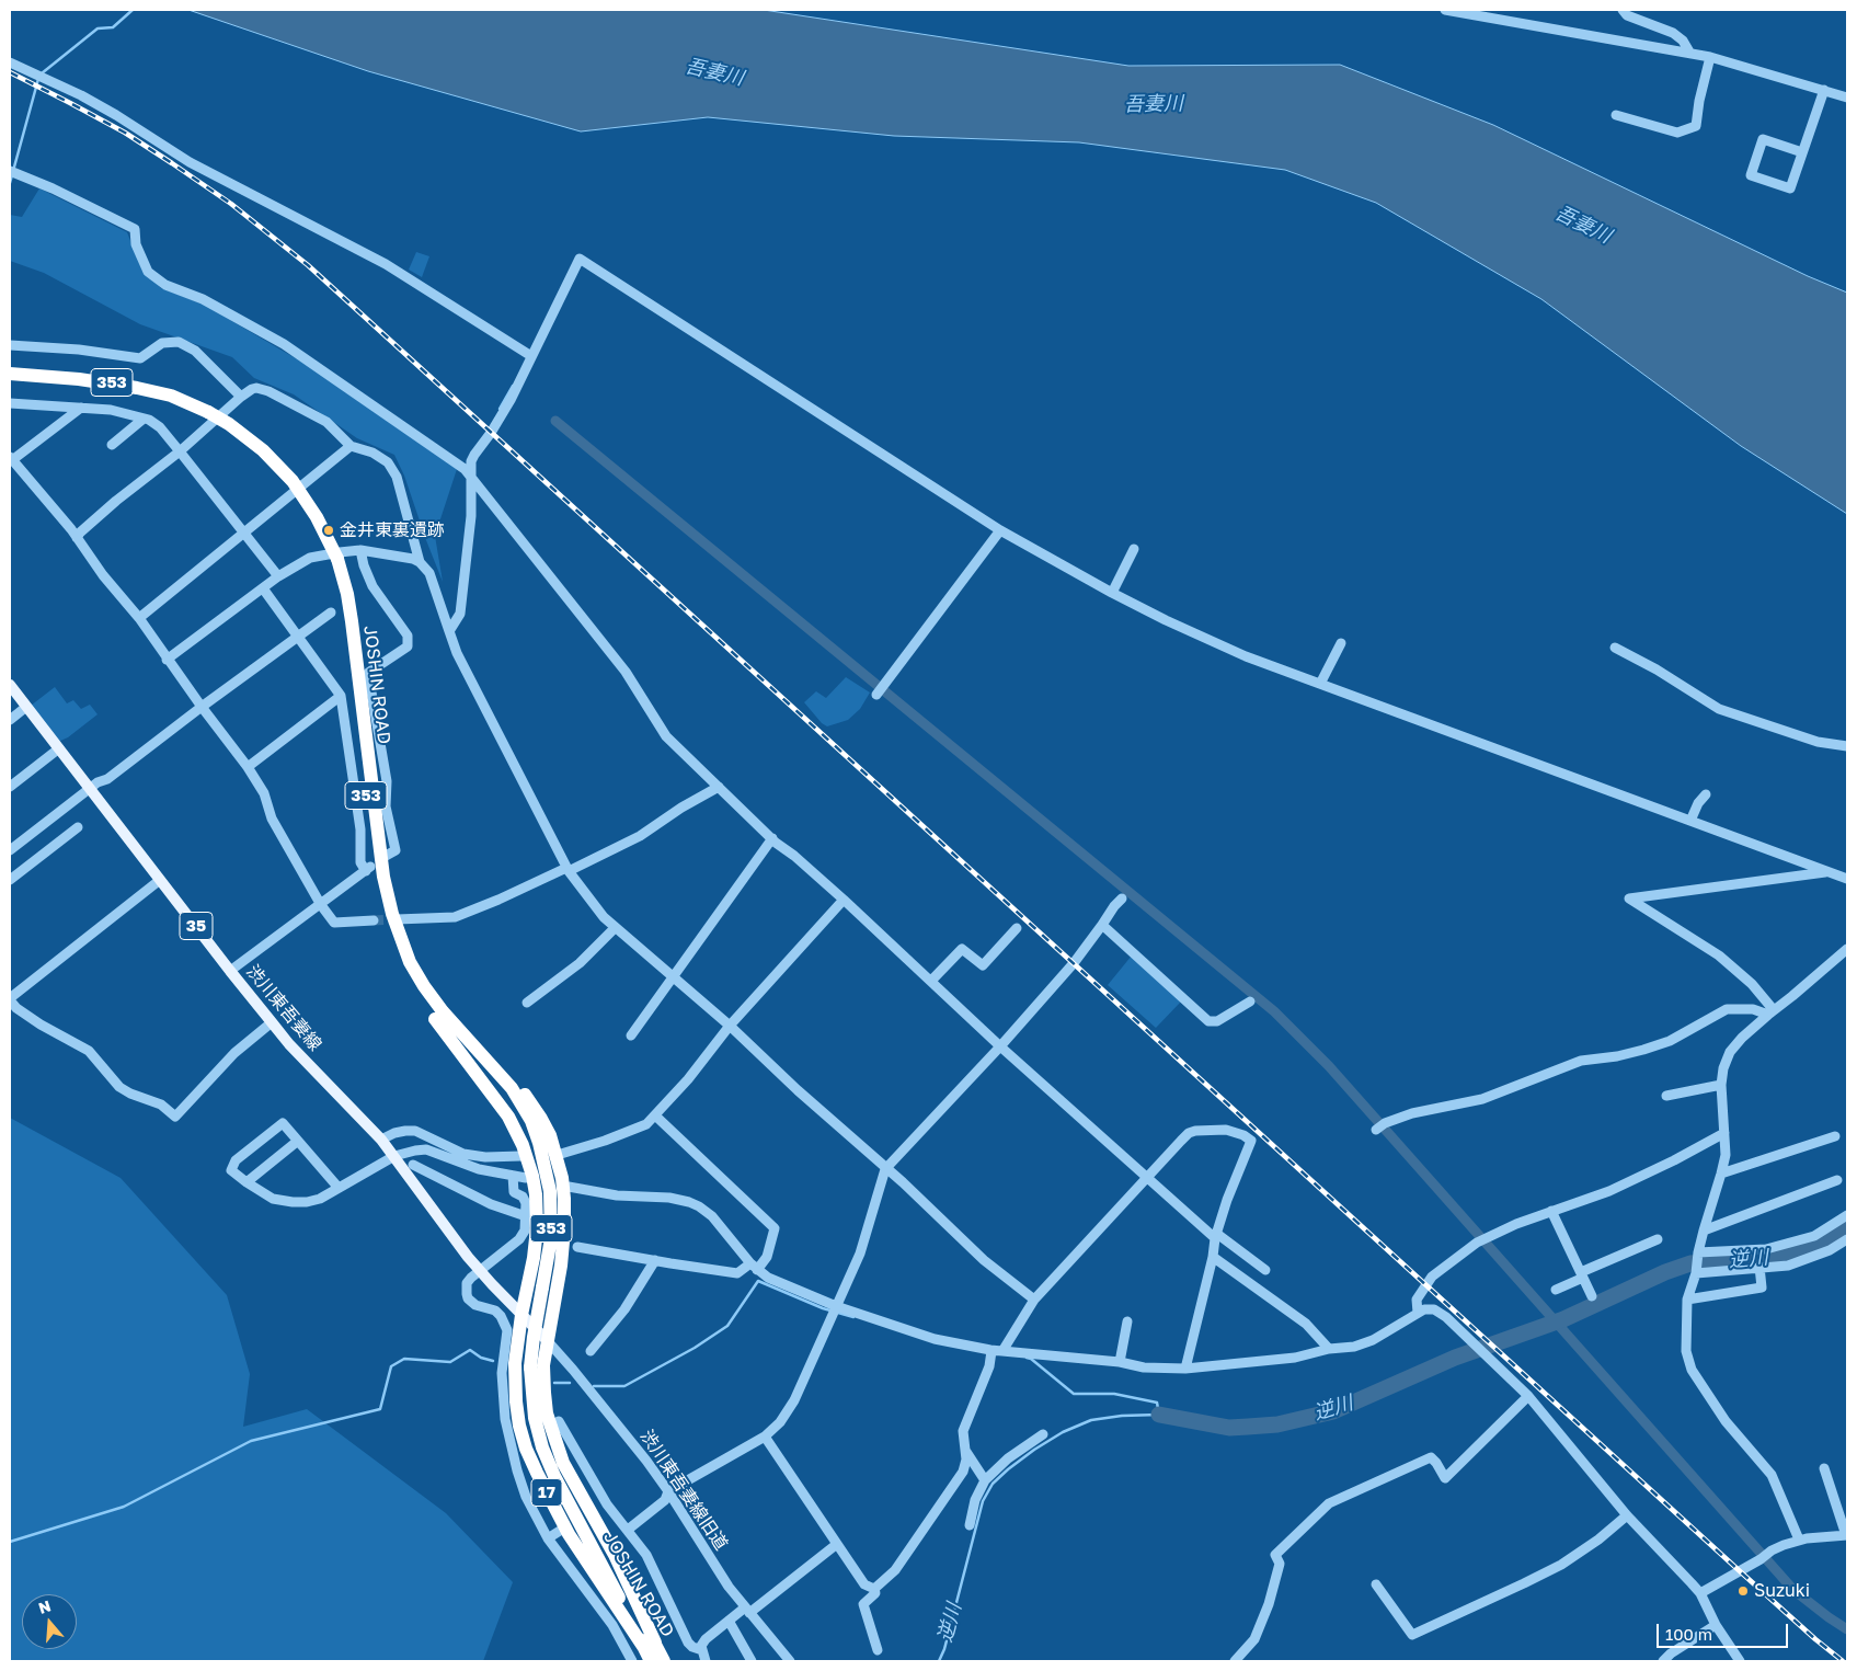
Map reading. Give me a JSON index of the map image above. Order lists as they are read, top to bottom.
{
  "streets": {
    "highway": ["353", "JOSHIN ROAD", "17"],
    "main road": ["35", "渋川東吾妻線"],
    "street": ["渋川東吾妻線旧道"]
  },
  "crossings": [
    ["353", "JOSHIN ROAD"],
    ["353", "渋川東吾妻線"],
    ["353", "渋川東吾妻線旧道"],
    ["353", "17"],
    ["JOSHIN ROAD", "17"],
    ["渋川東吾妻線", "渋川東吾妻線旧道"],
    ["渋川東吾妻線", "17"],
    ["渋川東吾妻線旧道", "17"]
  ],
  "water": ["吾妻川", "逆川"],
  "places": ["金井東裏遺跡", "Suzuki"],
  "scale_bar": "100 m",
  "north": "top"
}
